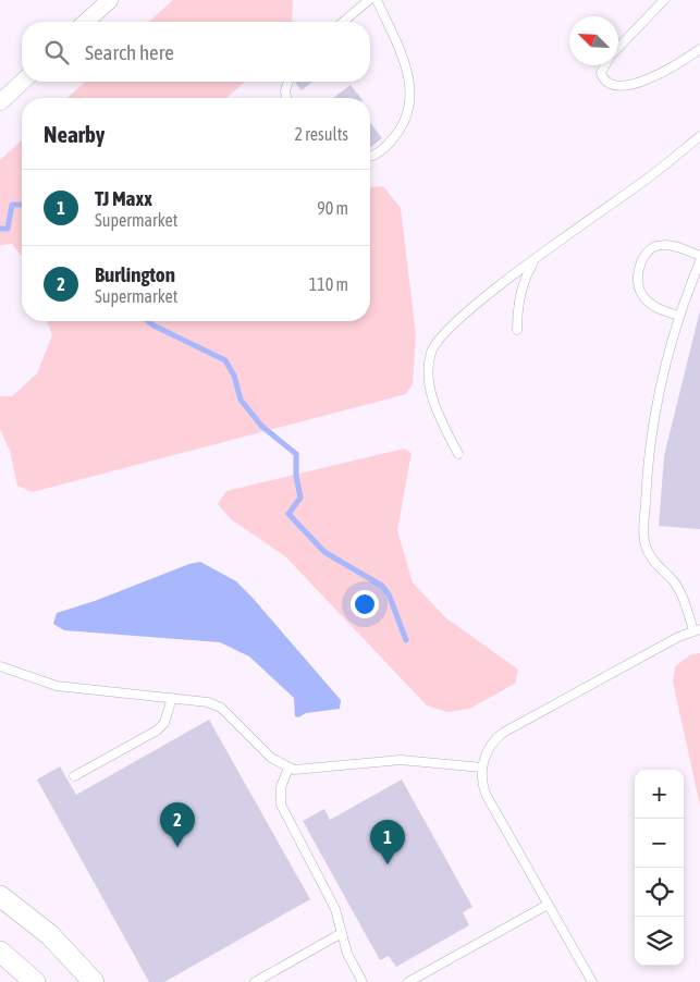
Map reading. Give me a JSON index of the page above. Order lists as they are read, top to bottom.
{
  "north": "top left",
  "page": {
    "search": "Search here",
    "heading": ["Nearby", "2 results"],
    "list": [
      {
        "mark": "1",
        "name": "TJ Maxx",
        "note": "Supermarket",
        "value": "90 m"
      },
      {
        "mark": "2",
        "name": "Burlington",
        "note": "Supermarket",
        "value": "110 m"
      }
    ],
    "map_buttons": ["+", "−"],
    "pins": ["2", "1"]
  }
}
